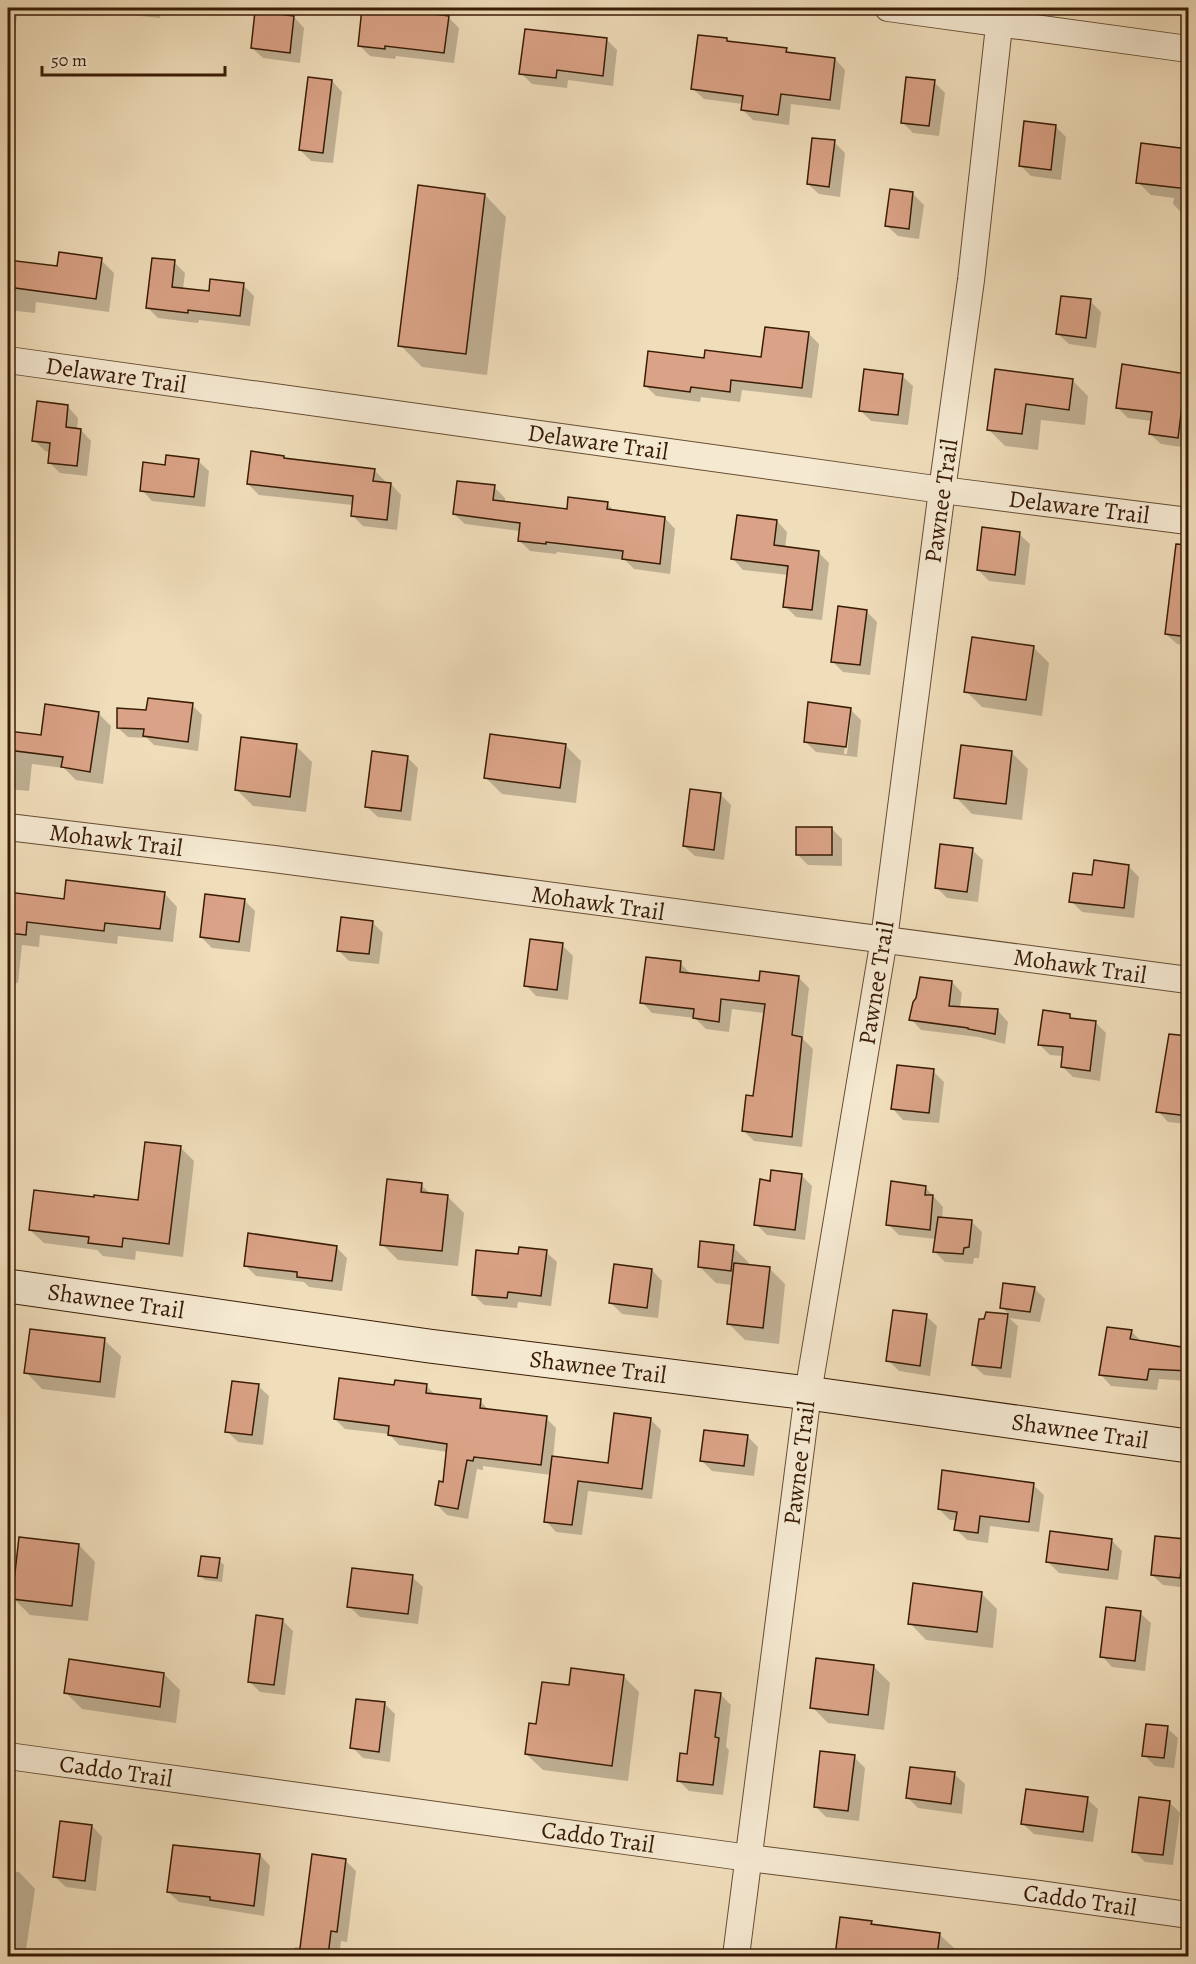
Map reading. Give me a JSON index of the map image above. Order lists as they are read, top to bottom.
{
  "streets": {
    "street": [
      "Delaware Trail",
      "Pawnee Trail",
      "Mohawk Trail",
      "Shawnee Trail",
      "Caddo Trail"
    ]
  },
  "crossings": [
    ["Delaware Trail", "Pawnee Trail"],
    ["Pawnee Trail", "Mohawk Trail"],
    ["Pawnee Trail", "Shawnee Trail"],
    ["Pawnee Trail", "Caddo Trail"]
  ],
  "scale_bar": "50 m"
}
